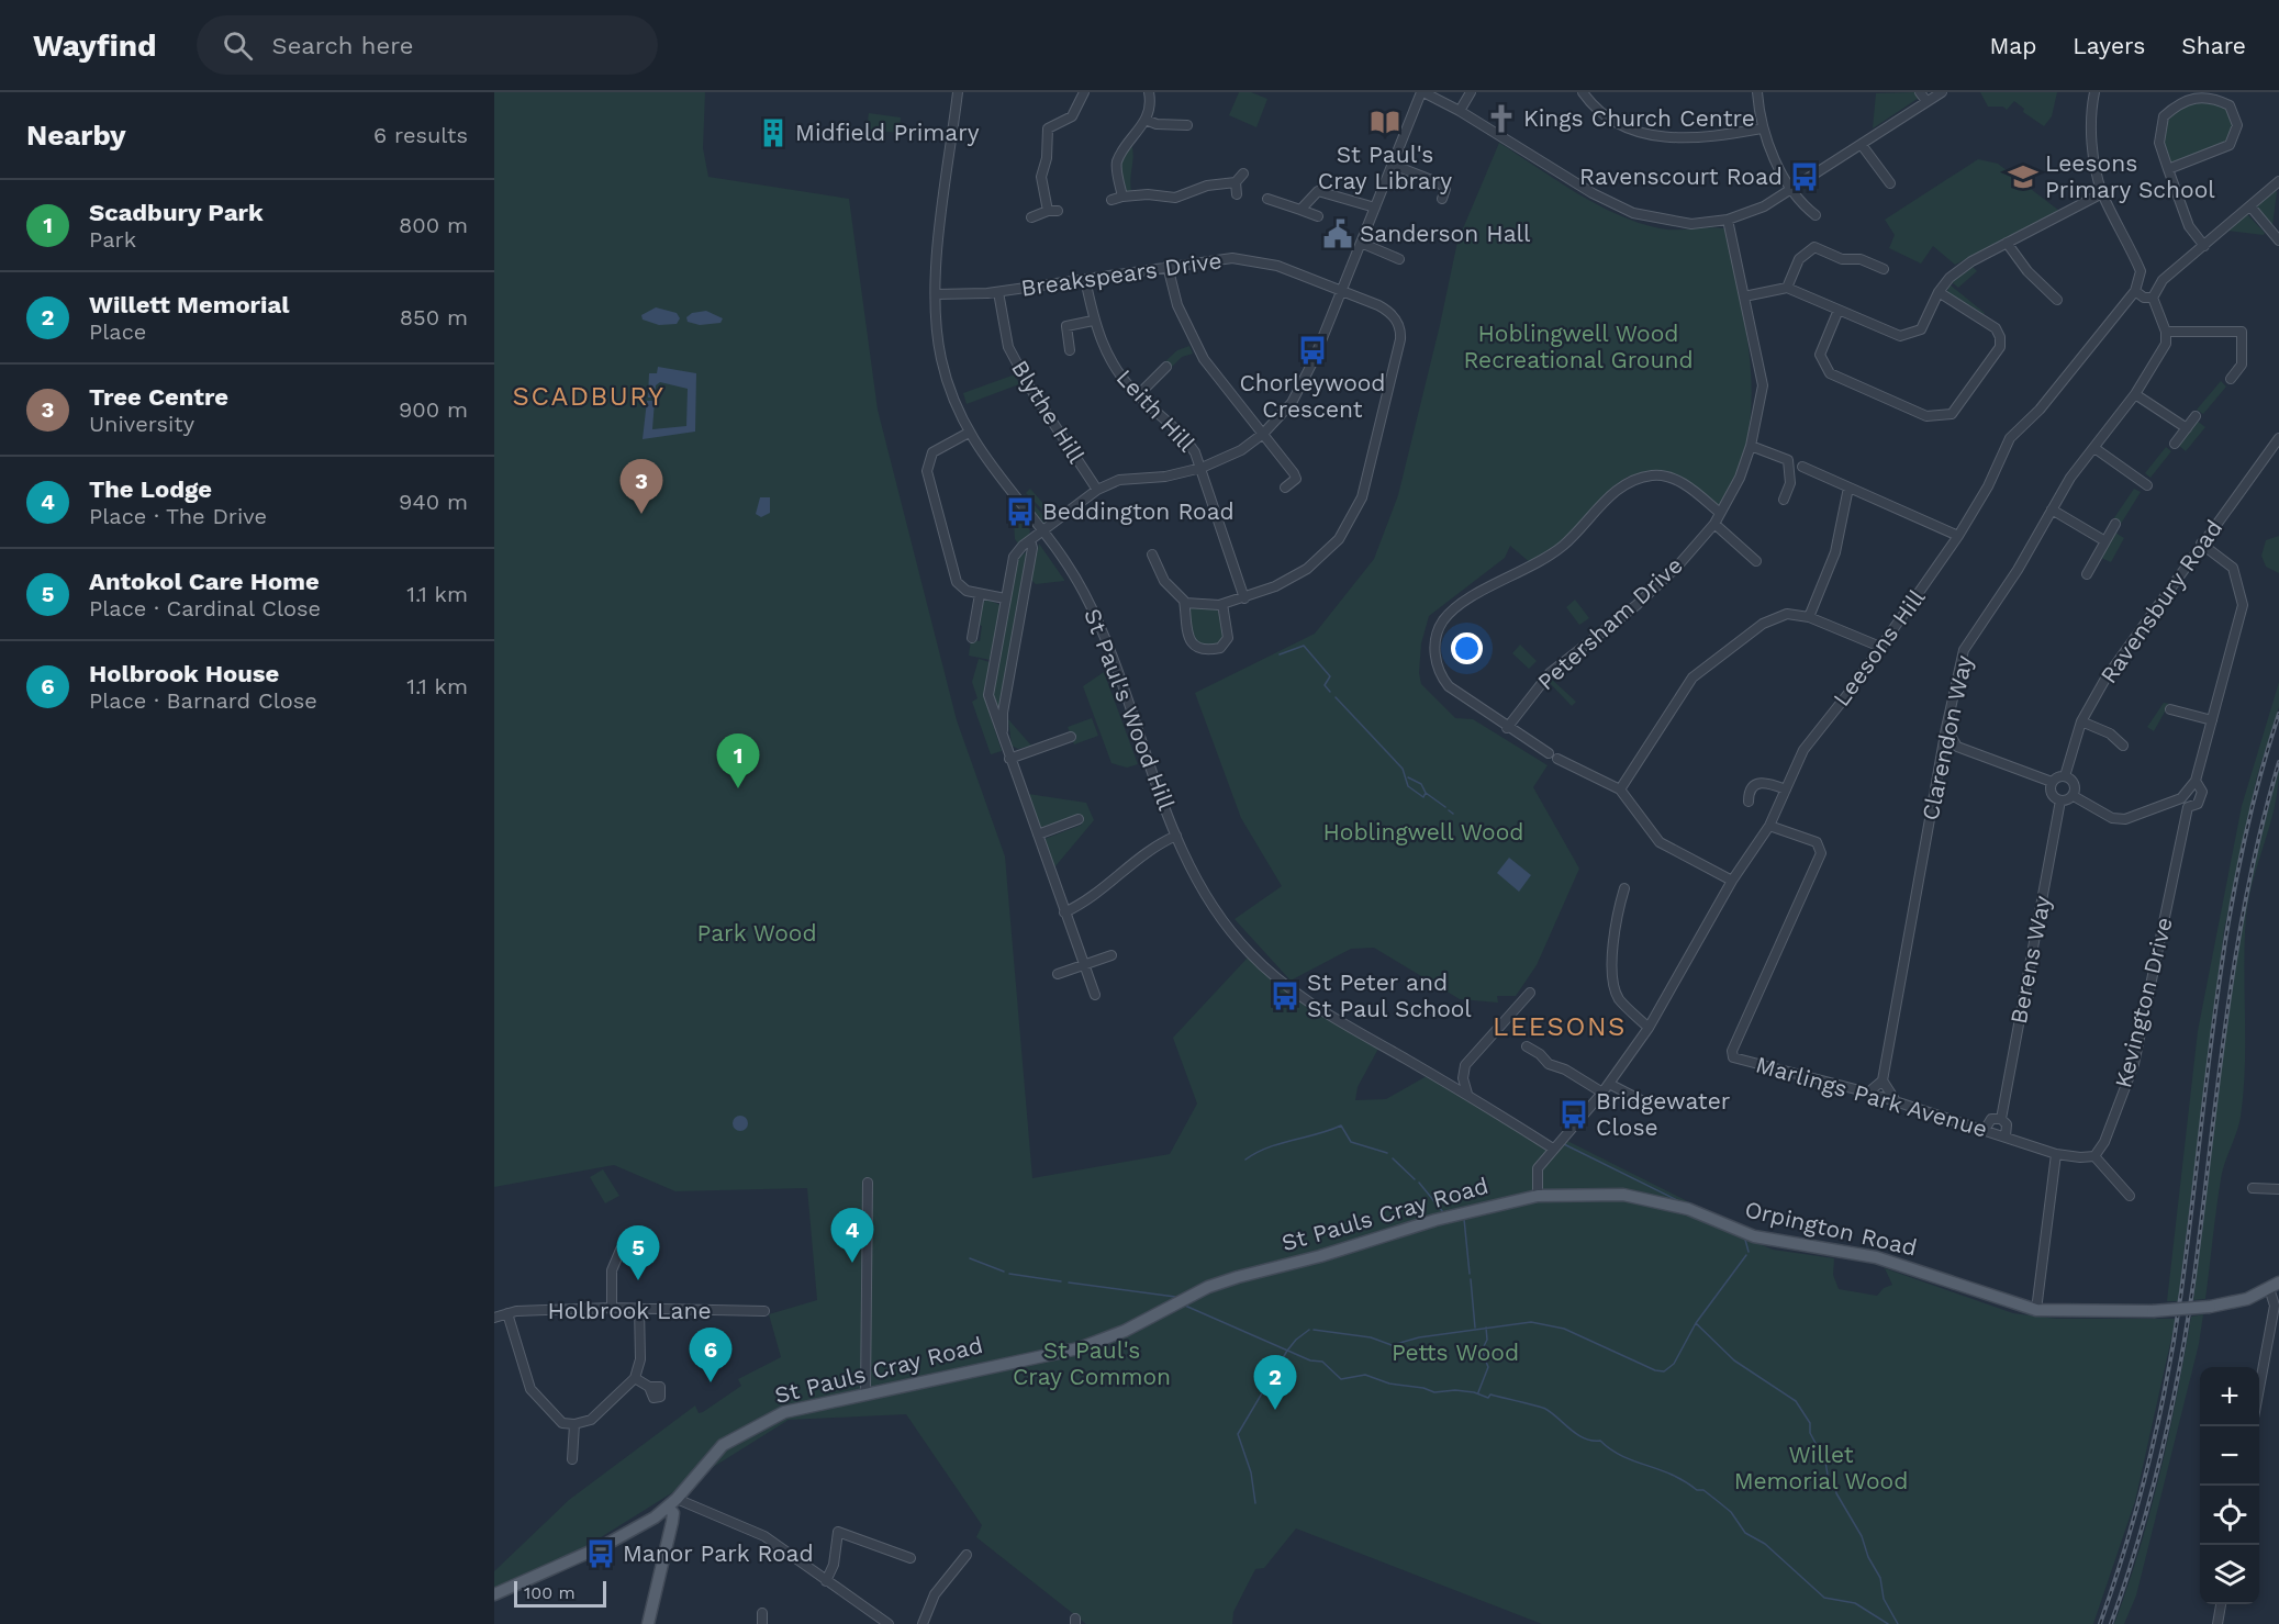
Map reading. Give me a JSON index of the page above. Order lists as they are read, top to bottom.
{
  "streets": {
    "main road": ["St Pauls Cray Road", "Orpington Road"],
    "street": [
      "Breakspears Drive",
      "Leith Hill",
      "Blythe Hill",
      "Ravensbury Road",
      "Petersham Drive",
      "Leesons Hill",
      "St Paul's Wood Hill",
      "Clarendon Way",
      "Berens Way",
      "Kevington Drive",
      "Marlings Park Avenue",
      "Holbrook Lane"
    ]
  },
  "crossings": [
    ["Breakspears Drive", "Leith Hill"],
    ["Breakspears Drive", "Blythe Hill"],
    ["Breakspears Drive", "St Paul's Wood Hill"],
    ["Ravensbury Road", "Berens Way"],
    ["Ravensbury Road", "Kevington Drive"],
    ["Leesons Hill", "St Paul's Wood Hill"],
    ["Leesons Hill", "Marlings Park Avenue"],
    ["Leesons Hill", "St Pauls Cray Road"],
    ["Leesons Hill", "Orpington Road"],
    ["Berens Way", "Marlings Park Avenue"],
    ["St Pauls Cray Road", "Orpington Road"]
  ],
  "districts": ["SCADBURY", "LEESONS"],
  "parks": [
    "Hoblingwell Wood Recreational Ground",
    "Hoblingwell Wood",
    "Park Wood",
    "St Paul's Cray Common",
    "Petts Wood",
    "Willet Memorial Wood"
  ],
  "places": {
    "church": ["Kings Church Centre"],
    "library": ["St Paul's Cray Library"],
    "building": ["Midfield Primary"],
    "bus stop": [
      "Ravenscourt Road",
      "Chorleywood Crescent",
      "Beddington Road",
      "St Peter and St Paul School",
      "Bridgewater Close",
      "Manor Park Road"
    ],
    "school or university": ["Leesons Primary School"],
    "public building": ["Sanderson Hall"]
  },
  "scale_bar": "100 m",
  "page": {
    "header": "Wayfind",
    "search": "Search here",
    "nav": ["Map", "Layers", "Share"],
    "heading": ["Nearby", "6 results"],
    "list": [
      {
        "mark": "1",
        "name": "Scadbury Park",
        "note": "Park",
        "value": "800 m"
      },
      {
        "mark": "2",
        "name": "Willett Memorial",
        "note": "Place",
        "value": "850 m"
      },
      {
        "mark": "3",
        "name": "Tree Centre",
        "note": "University",
        "value": "900 m"
      },
      {
        "mark": "4",
        "name": "The Lodge",
        "note": "Place · The Drive",
        "value": "940 m"
      },
      {
        "mark": "5",
        "name": "Antokol Care Home",
        "note": "Place · Cardinal Close",
        "value": "1.1 km"
      },
      {
        "mark": "6",
        "name": "Holbrook House",
        "note": "Place · Barnard Close",
        "value": "1.1 km"
      }
    ],
    "pins": [
      "3",
      "1",
      "4",
      "5",
      "6",
      "2"
    ],
    "map_buttons": ["+", "−"],
    "scale": "100 m"
  }
}
